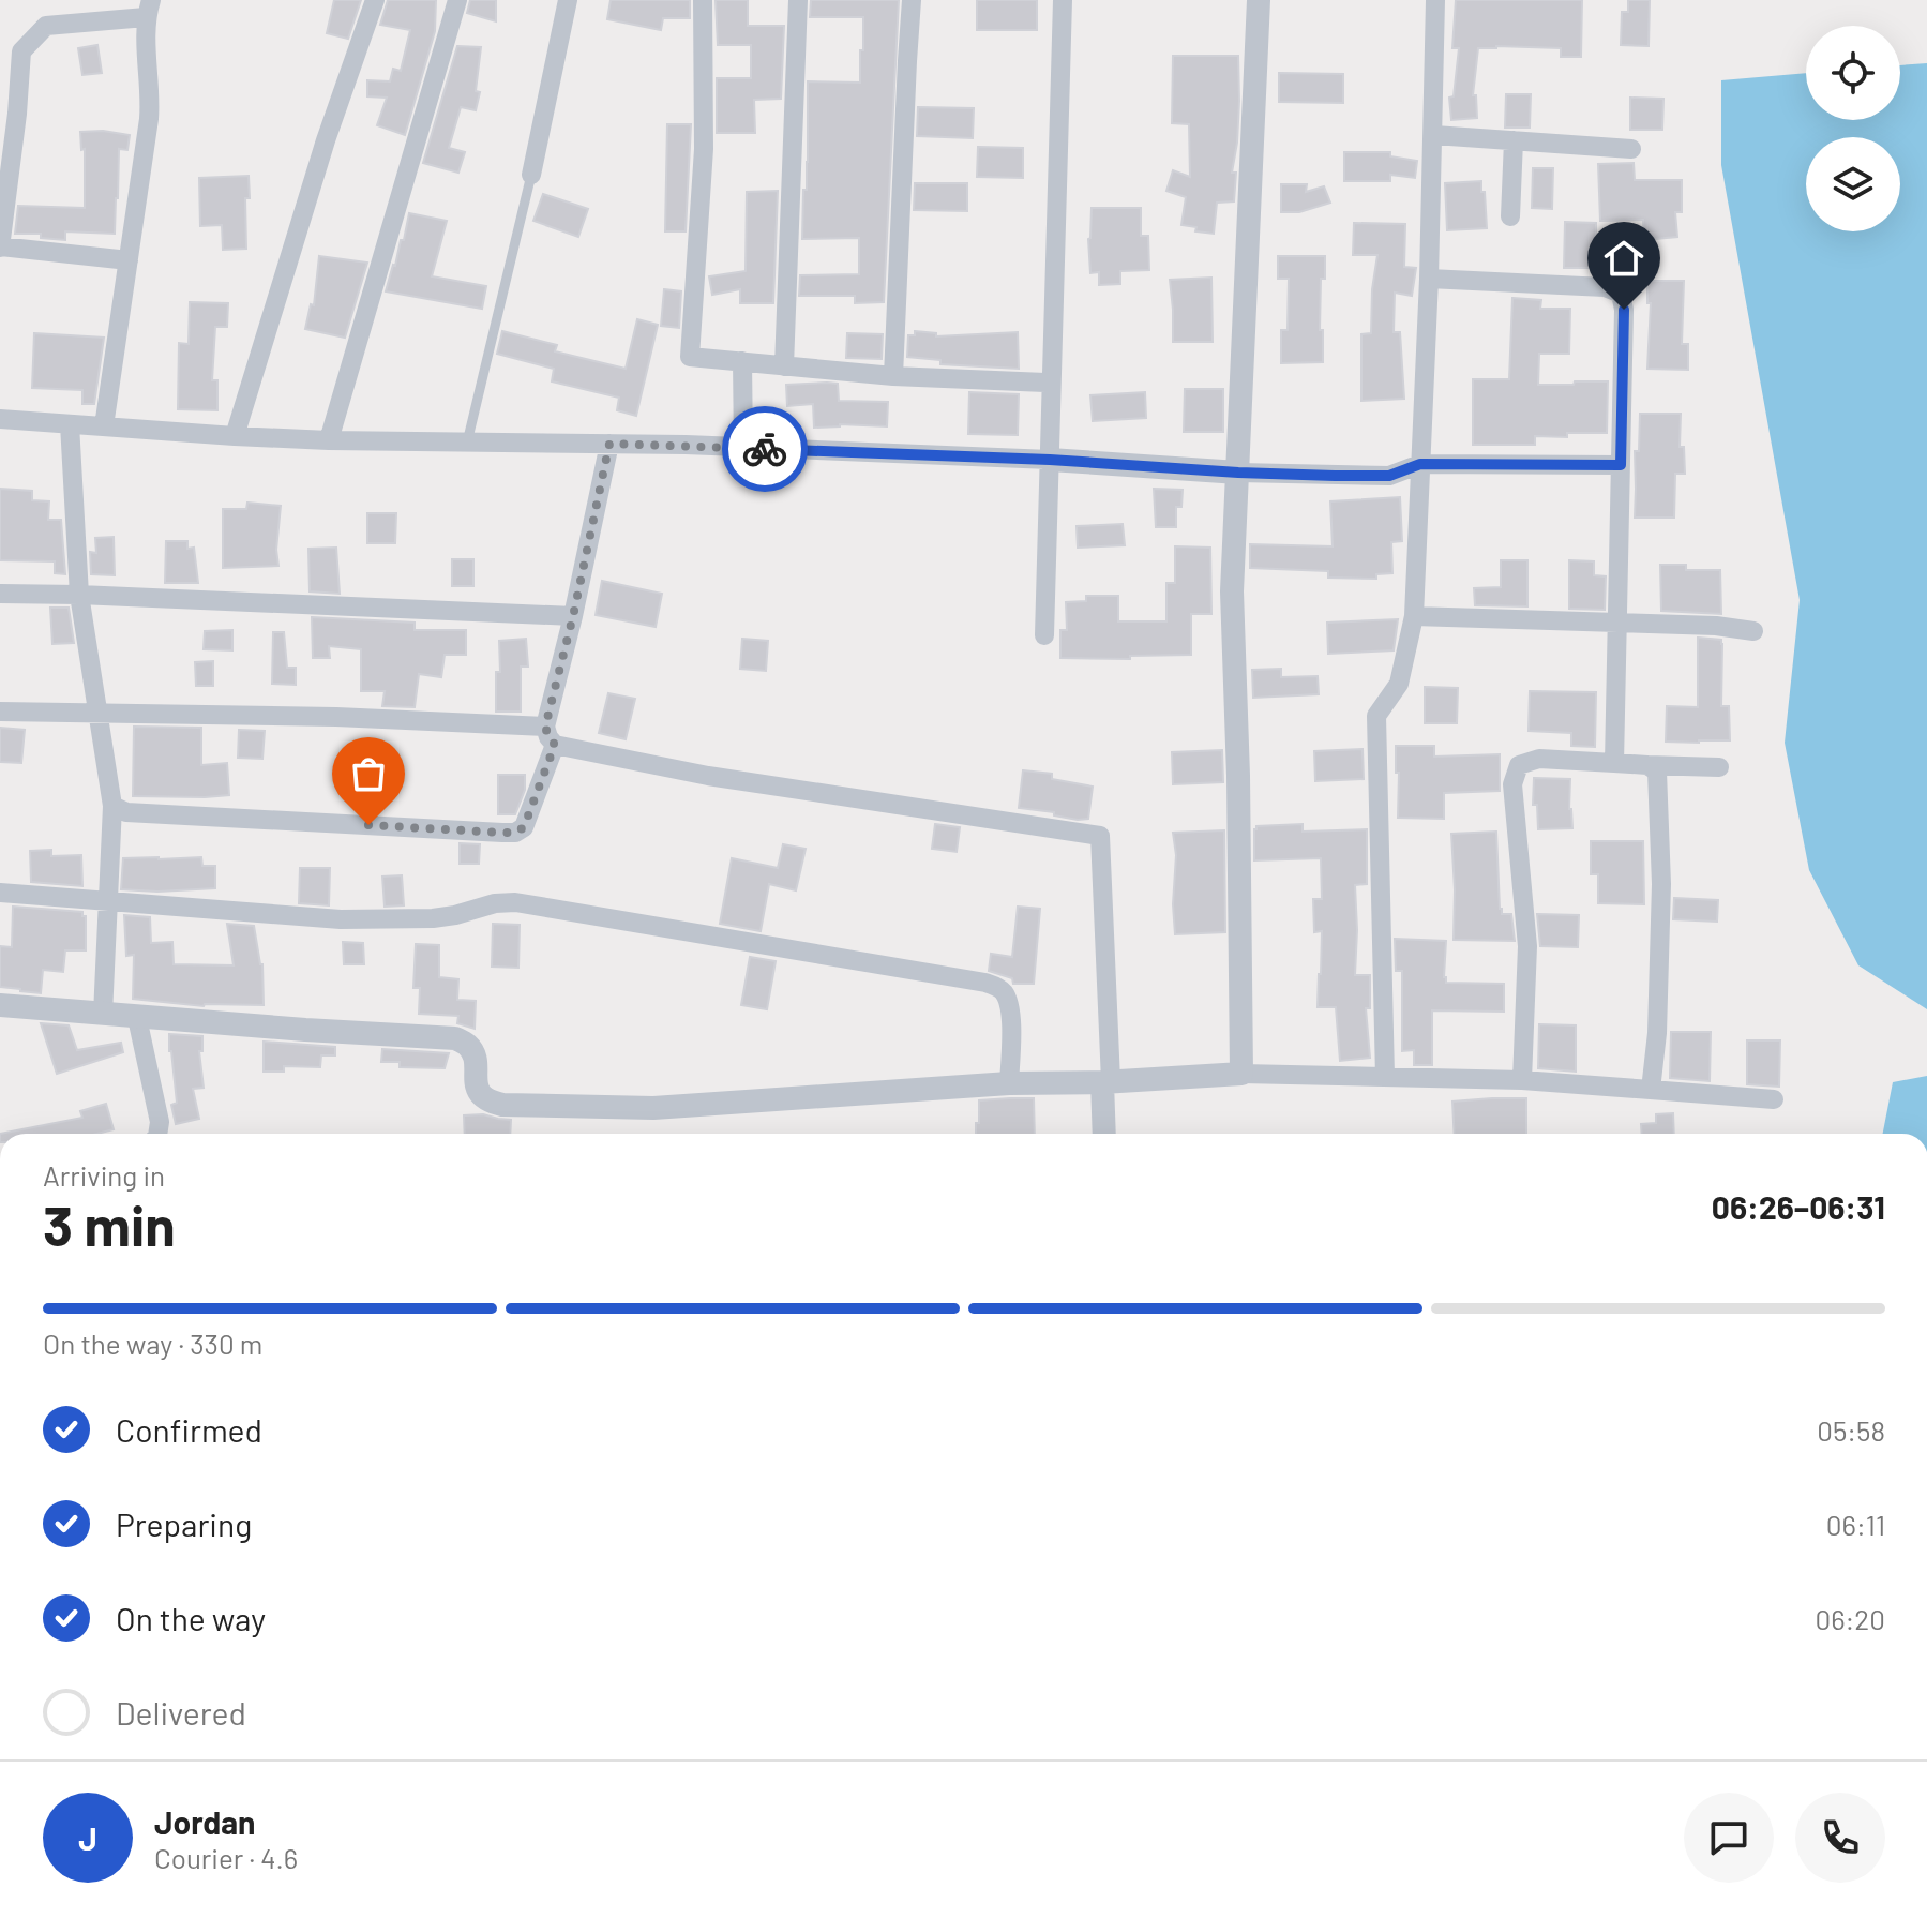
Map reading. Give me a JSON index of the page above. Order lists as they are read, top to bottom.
{
  "page": {
    "heading": ["3 min", "Arriving in", "06:26–06:31"],
    "panel": ["Jordan", "Courier · 4.6"],
    "bar": "On the way · 330 m",
    "list": [
      ["Confirmed", "05:58"],
      ["Preparing", "06:11"],
      ["On the way", "06:20"],
      "Delivered"
    ],
    "round": "J"
  }
}
